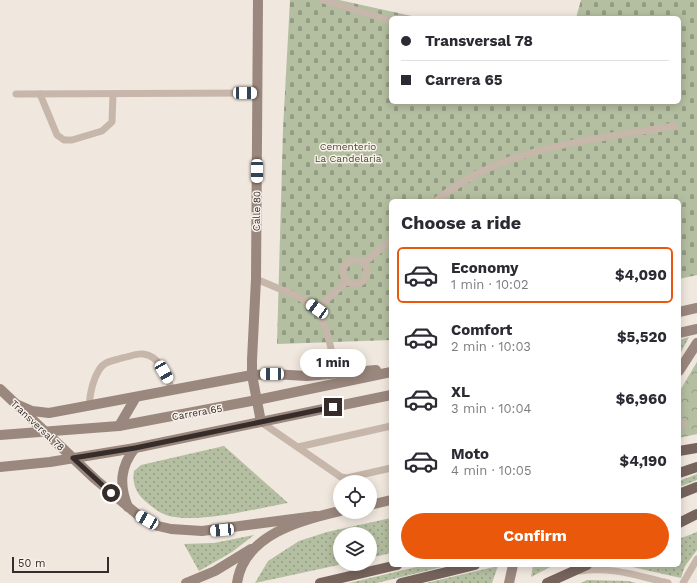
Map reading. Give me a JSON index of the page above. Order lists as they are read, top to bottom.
{
  "streets": {
    "main road": ["Calle 80", "Carrera 65", "Transversal 78"]
  },
  "crossings": [
    ["Calle 80", "Carrera 65"],
    ["Carrera 65", "Transversal 78"]
  ],
  "parks": ["Cementerio La Candelaria"],
  "scale_bar": "50 m",
  "page": {
    "banner": ["Transversal 78", "Carrera 65"],
    "heading": "Choose a ride",
    "list": [
      {
        "name": "Economy",
        "note": "1 min · 10:02",
        "value": "$4,090"
      },
      {
        "name": "Comfort",
        "note": "2 min · 10:03",
        "value": "$5,520"
      },
      {
        "name": "XL",
        "note": "3 min · 10:04",
        "value": "$6,960"
      },
      {
        "name": "Moto",
        "note": "4 min · 10:05",
        "value": "$4,190"
      }
    ],
    "bubble": "1 min",
    "buttons": "Confirm",
    "scale": "50 m"
  }
}
